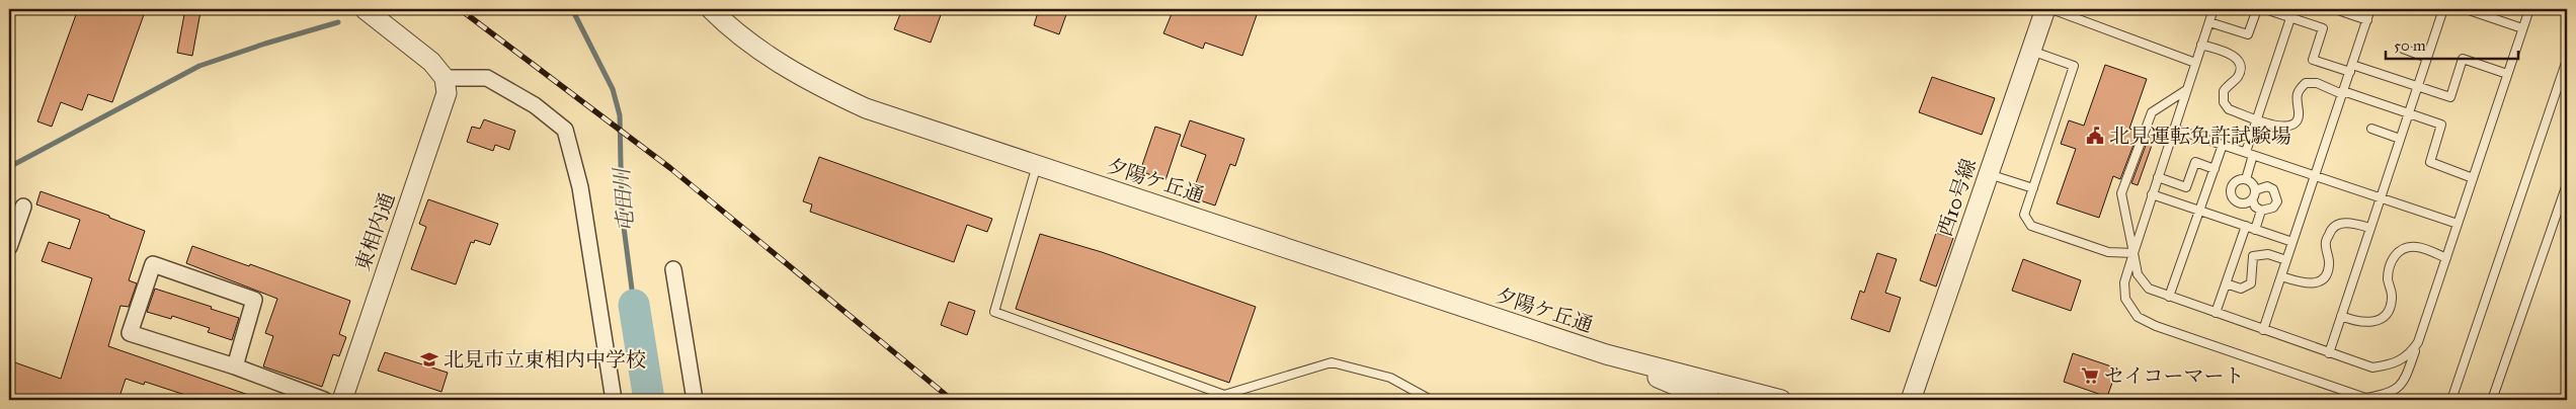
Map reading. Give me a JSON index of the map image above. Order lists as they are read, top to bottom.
{
  "streets": {
    "street": ["夕陽ケ丘通", "西10号線", "東相内通"]
  },
  "water": ["屯田川"],
  "places": {
    "public building": ["北見運転免許試験場"],
    "school or university": ["北見市立東相内中学校"],
    "supermarket": ["セイコーマート"]
  },
  "scale_bar": "50 m"
}
